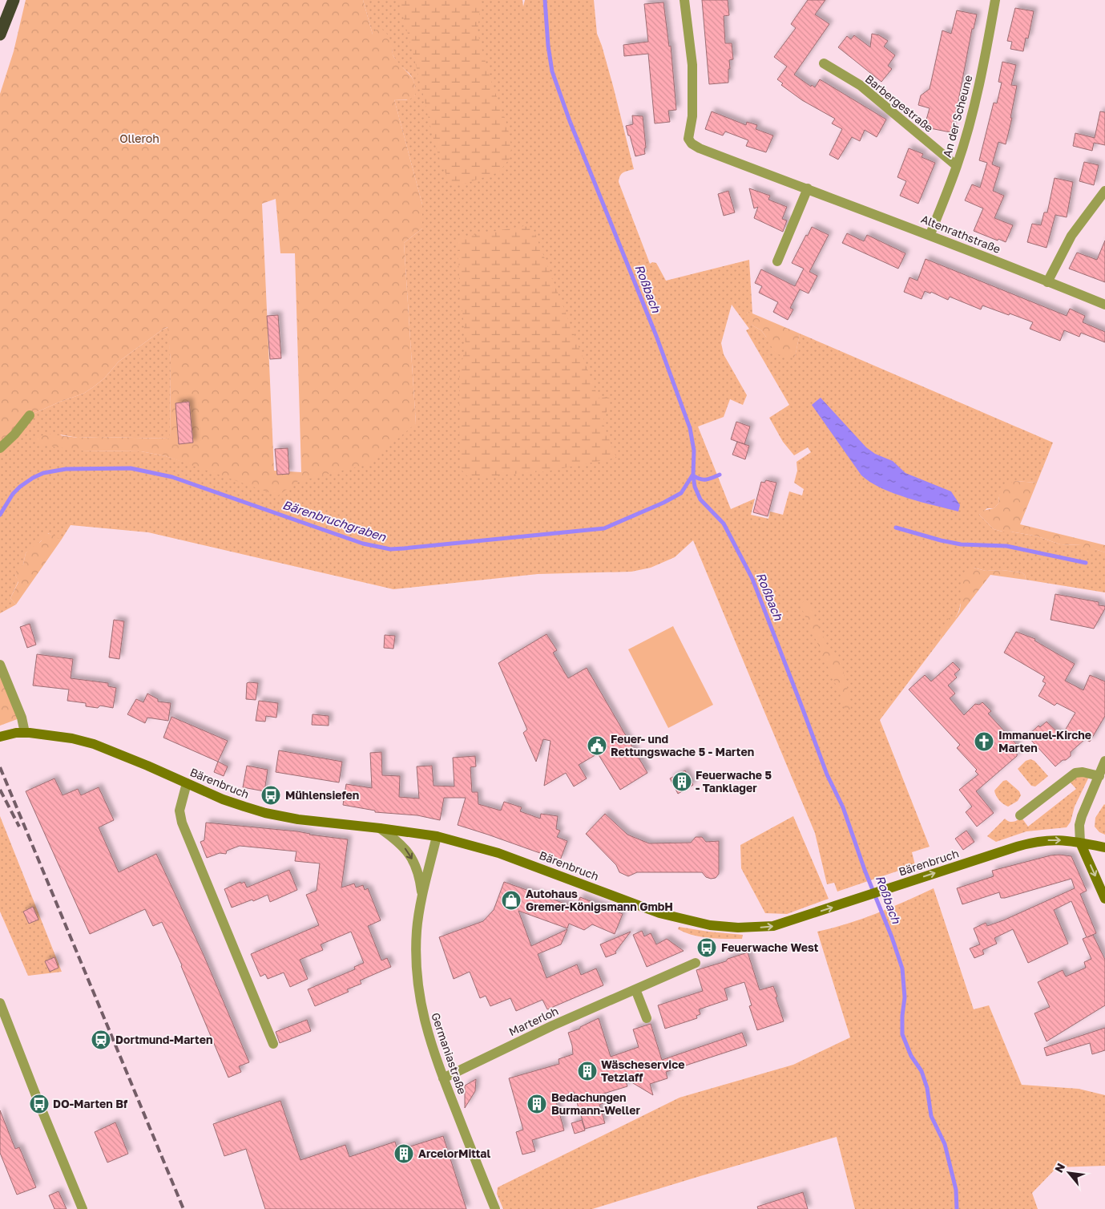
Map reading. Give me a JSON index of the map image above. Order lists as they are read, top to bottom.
{
  "streets": {
    "main road": ["Bärenbruch"],
    "street": [
      "Barbergestraße",
      "An der Scheune",
      "Altenrathstraße",
      "Marterloh",
      "Germaniastraße"
    ]
  },
  "crossings": [
    ["Barbergestraße", "An der Scheune"],
    ["An der Scheune", "Altenrathstraße"],
    ["Bärenbruch", "Germaniastraße"],
    ["Marterloh", "Germaniastraße"]
  ],
  "one_way": ["Bärenbruch"],
  "water": ["Roßbach", "Bärenbruchgraben"],
  "parks": ["Olleroh"],
  "places": {
    "church": ["Immanuel-Kirche Marten"],
    "public building": ["Feuer- und Rettungswache 5 - Marten"],
    "building": [
      "Feuerwache 5 - Tanklager",
      "Wäscheservice Tetzlaff",
      "Bedachungen Burmann-Weller",
      "ArcelorMittal"
    ],
    "bus stop": ["Mühlensiefen", "Feuerwache West", "DO-Marten Bf"],
    "shop": ["Autohaus Gremer-Königsmann GmbH"],
    "station": ["Dortmund-Marten"]
  },
  "north": "top left"
}
